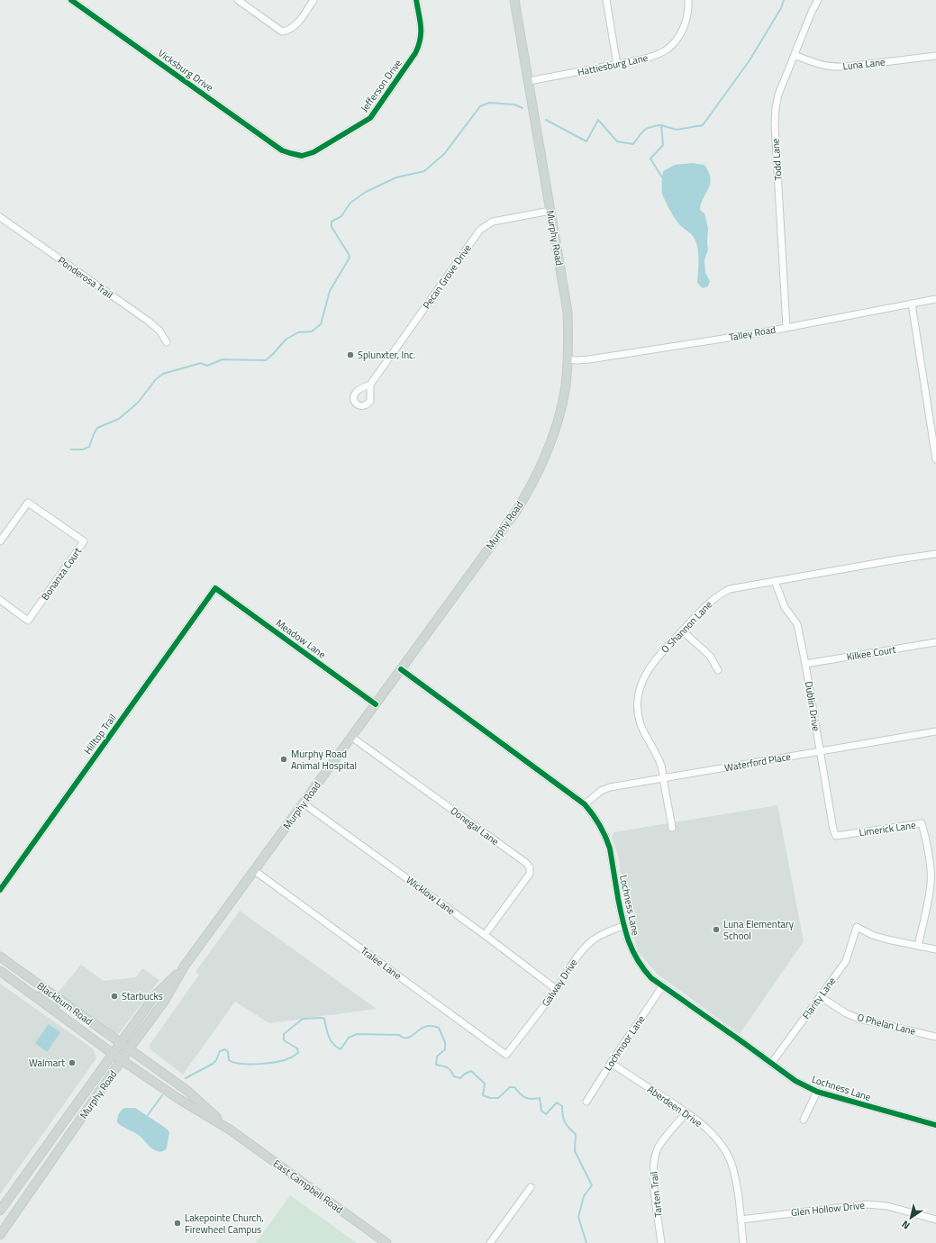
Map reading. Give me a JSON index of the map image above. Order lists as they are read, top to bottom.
{
  "streets": {
    "main road": ["Murphy Road", "Blackburn Road", "East Campbell Road"],
    "street": [
      "Luna Lane",
      "Hattiesburg Lane",
      "Vicksburg Drive",
      "Jefferson Drive",
      "Todd Lane",
      "Pecan Grove Drive",
      "Ponderosa Trail",
      "Talley Road",
      "Bonanza Court",
      "O Shannon Lane",
      "Meadow Lane",
      "Kilkee Court",
      "Dublin Drive",
      "Hilltop Trail",
      "Waterford Place",
      "Donegal Lane",
      "Limerick Lane",
      "Wicklow Lane",
      "Lochness Lane",
      "Tralee Lane",
      "Galway Drive",
      "Flarity Lane",
      "O Phelan Lane",
      "Lochmoor Lane",
      "Aberdeen Drive",
      "Tarten Trail",
      "Glen Hollow Drive"
    ]
  },
  "crossings": [
    ["Luna Lane", "Todd Lane"],
    ["Hattiesburg Lane", "Murphy Road"],
    ["Vicksburg Drive", "Jefferson Drive"],
    ["Todd Lane", "Talley Road"],
    ["Murphy Road", "Pecan Grove Drive"],
    ["Murphy Road", "Talley Road"],
    ["Murphy Road", "Meadow Lane"],
    ["Murphy Road", "Donegal Lane"],
    ["Murphy Road", "Wicklow Lane"],
    ["Murphy Road", "Lochness Lane"],
    ["Murphy Road", "Tralee Lane"],
    ["Murphy Road", "Blackburn Road"],
    ["Murphy Road", "East Campbell Road"],
    ["O Shannon Lane", "Dublin Drive"],
    ["O Shannon Lane", "Waterford Place"],
    ["Meadow Lane", "Hilltop Trail"],
    ["Kilkee Court", "Dublin Drive"],
    ["Dublin Drive", "Waterford Place"],
    ["Dublin Drive", "Limerick Lane"],
    ["Waterford Place", "Lochness Lane"],
    ["Donegal Lane", "Wicklow Lane"],
    ["Limerick Lane", "Flarity Lane"],
    ["Wicklow Lane", "Galway Drive"],
    ["Lochness Lane", "Galway Drive"],
    ["Lochness Lane", "Flarity Lane"],
    ["Lochness Lane", "Lochmoor Lane"],
    ["Tralee Lane", "Galway Drive"],
    ["Flarity Lane", "O Phelan Lane"],
    ["Blackburn Road", "East Campbell Road"],
    ["Lochmoor Lane", "Aberdeen Drive"],
    ["Aberdeen Drive", "Tarten Trail"],
    ["Aberdeen Drive", "Glen Hollow Drive"]
  ],
  "places": [
    "Splunxter, Inc.",
    "Murphy Road Animal Hospital",
    "Luna Elementary School",
    "Starbucks",
    "Walmart",
    "Lakepointe Church, Firewheel Campus"
  ],
  "north": "bottom left"
}
